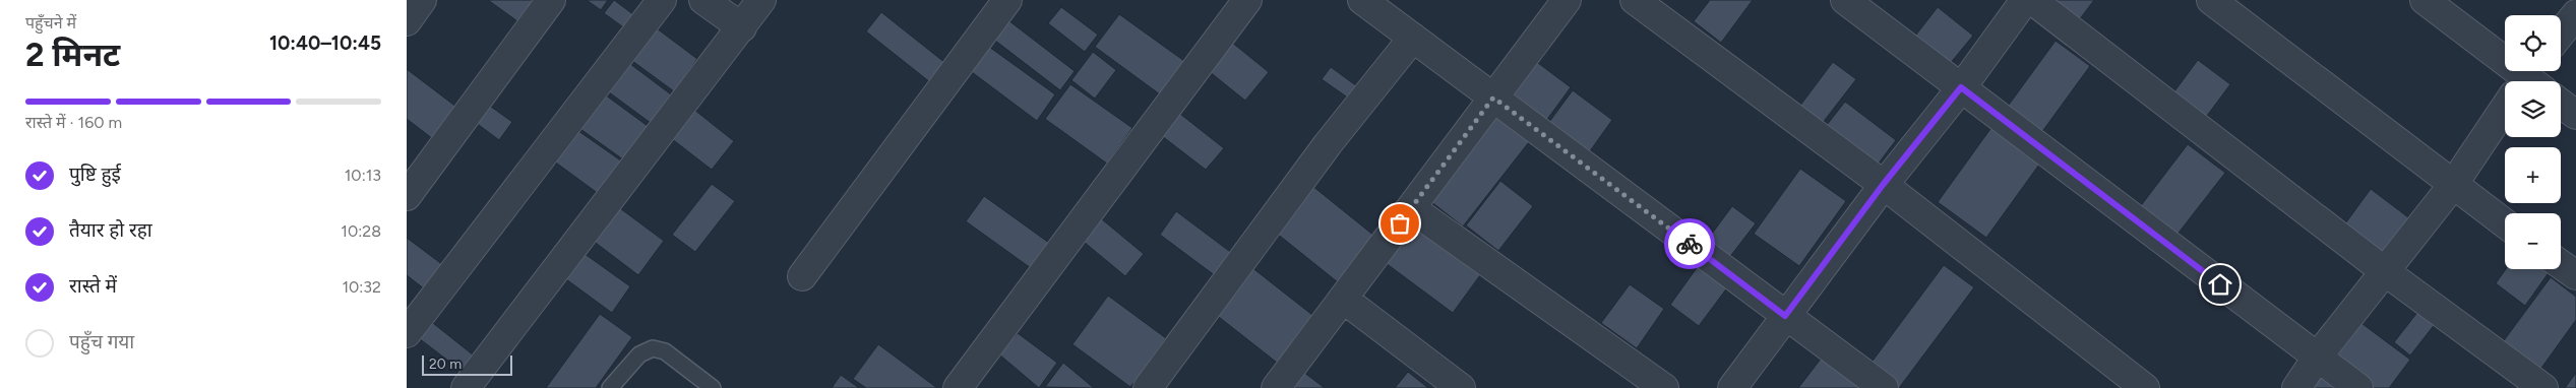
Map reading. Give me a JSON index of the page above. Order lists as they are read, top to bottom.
{
  "scale_bar": "20 m",
  "page": {
    "heading": ["2 मिनट", "पहुँचने में", "10:40–10:45"],
    "map_buttons": ["+", "−"],
    "bar": "रास्ते में · 160 m",
    "list": [
      ["पुष्टि हुई", "10:13"],
      ["तैयार हो रहा", "10:28"],
      ["रास्ते में", "10:32"],
      "पहुँच गया"
    ],
    "scale": "20 m"
  }
}
